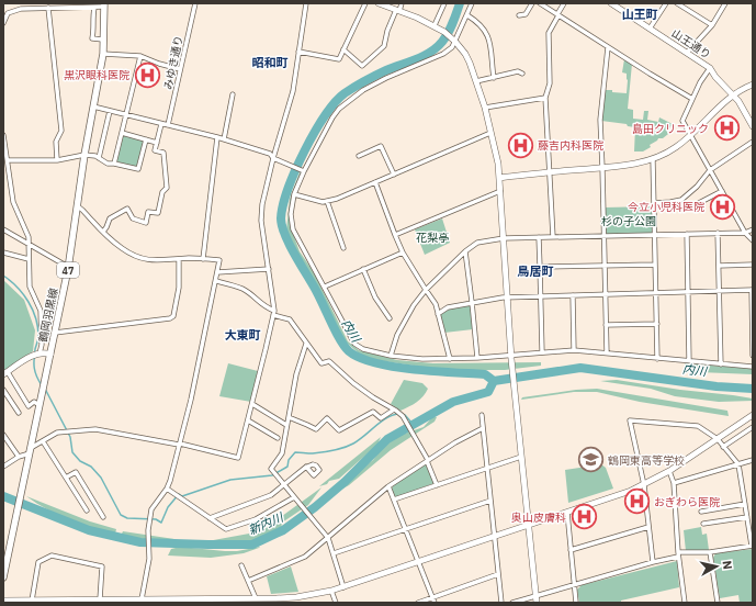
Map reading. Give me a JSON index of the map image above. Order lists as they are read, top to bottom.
{
  "streets": {
    "main road": ["47", "鶴岡羽黒線"],
    "street": ["山王通り", "みゆき通り"]
  },
  "districts": [
    "山王町",
    "昭和町",
    "鳥居町",
    "大東町"
  ],
  "water": ["内川", "新内川"],
  "parks": ["杉の子公園", "花梨亭"],
  "places": {
    "hospital": [
      "黒沢眼科医院",
      "島田クリニック",
      "藤吉内科医院",
      "今立小児科医院",
      "おぎわら医院",
      "奥山皮膚科"
    ],
    "school or university": ["鶴岡東高等学校"]
  },
  "north": "right"
}
